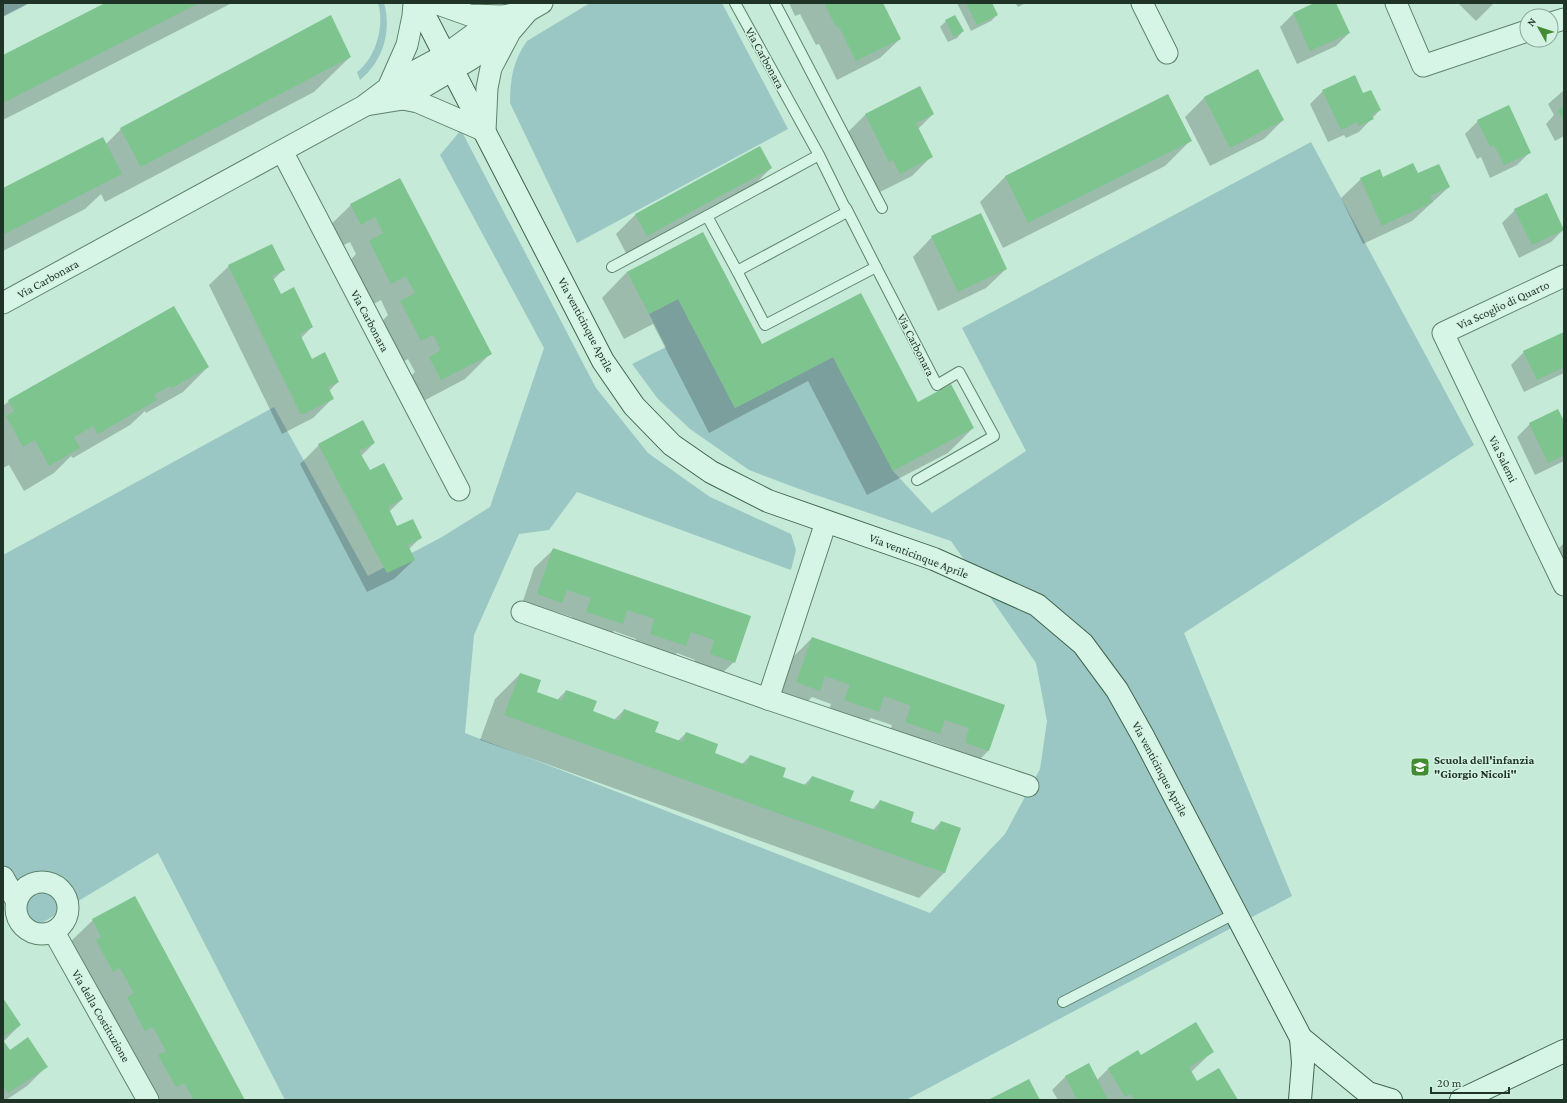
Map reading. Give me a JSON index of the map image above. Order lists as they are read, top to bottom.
{
  "streets": {
    "street": [
      "Via Carbonara",
      "Via Scoglio di Quarto",
      "Via venticinque Aprile",
      "Via Salemi",
      "Via della Costituzione"
    ]
  },
  "crossings": [
    ["Via Scoglio di Quarto", "Via Salemi"]
  ],
  "places": {
    "school or university": ["Scuola dell'infanzia \"Giorgio Nicoli\""]
  },
  "scale_bar": "20 m",
  "north": "top left"
}
